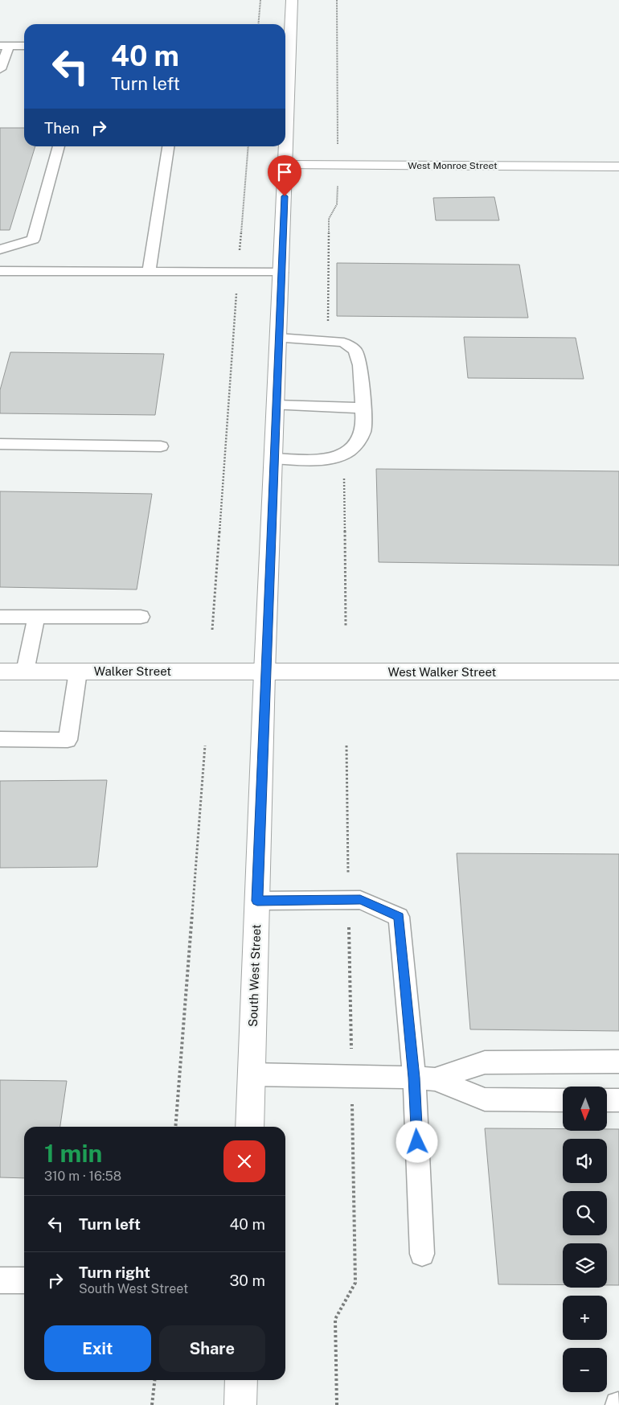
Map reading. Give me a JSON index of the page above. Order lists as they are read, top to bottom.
{
  "streets": {
    "main road": [
      "West Monroe Street",
      "Walker Street",
      "West Walker Street",
      "South West Street"
    ]
  },
  "crossings": [
    ["West Monroe Street", "South West Street"],
    ["Walker Street", "West Walker Street"],
    ["Walker Street", "South West Street"],
    ["West Walker Street", "South West Street"]
  ],
  "north": "bottom",
  "page": {
    "turn": ["40 m", "Turn left"],
    "then": "Then",
    "map_buttons": ["+", "−"],
    "heading": ["1 min", "310 m · 16:58"],
    "list": [
      {
        "name": "Turn left",
        "value": "40 m"
      },
      {
        "name": "Turn right",
        "note": "South West Street",
        "value": "30 m"
      }
    ],
    "buttons": ["Exit", "Share"]
  }
}
